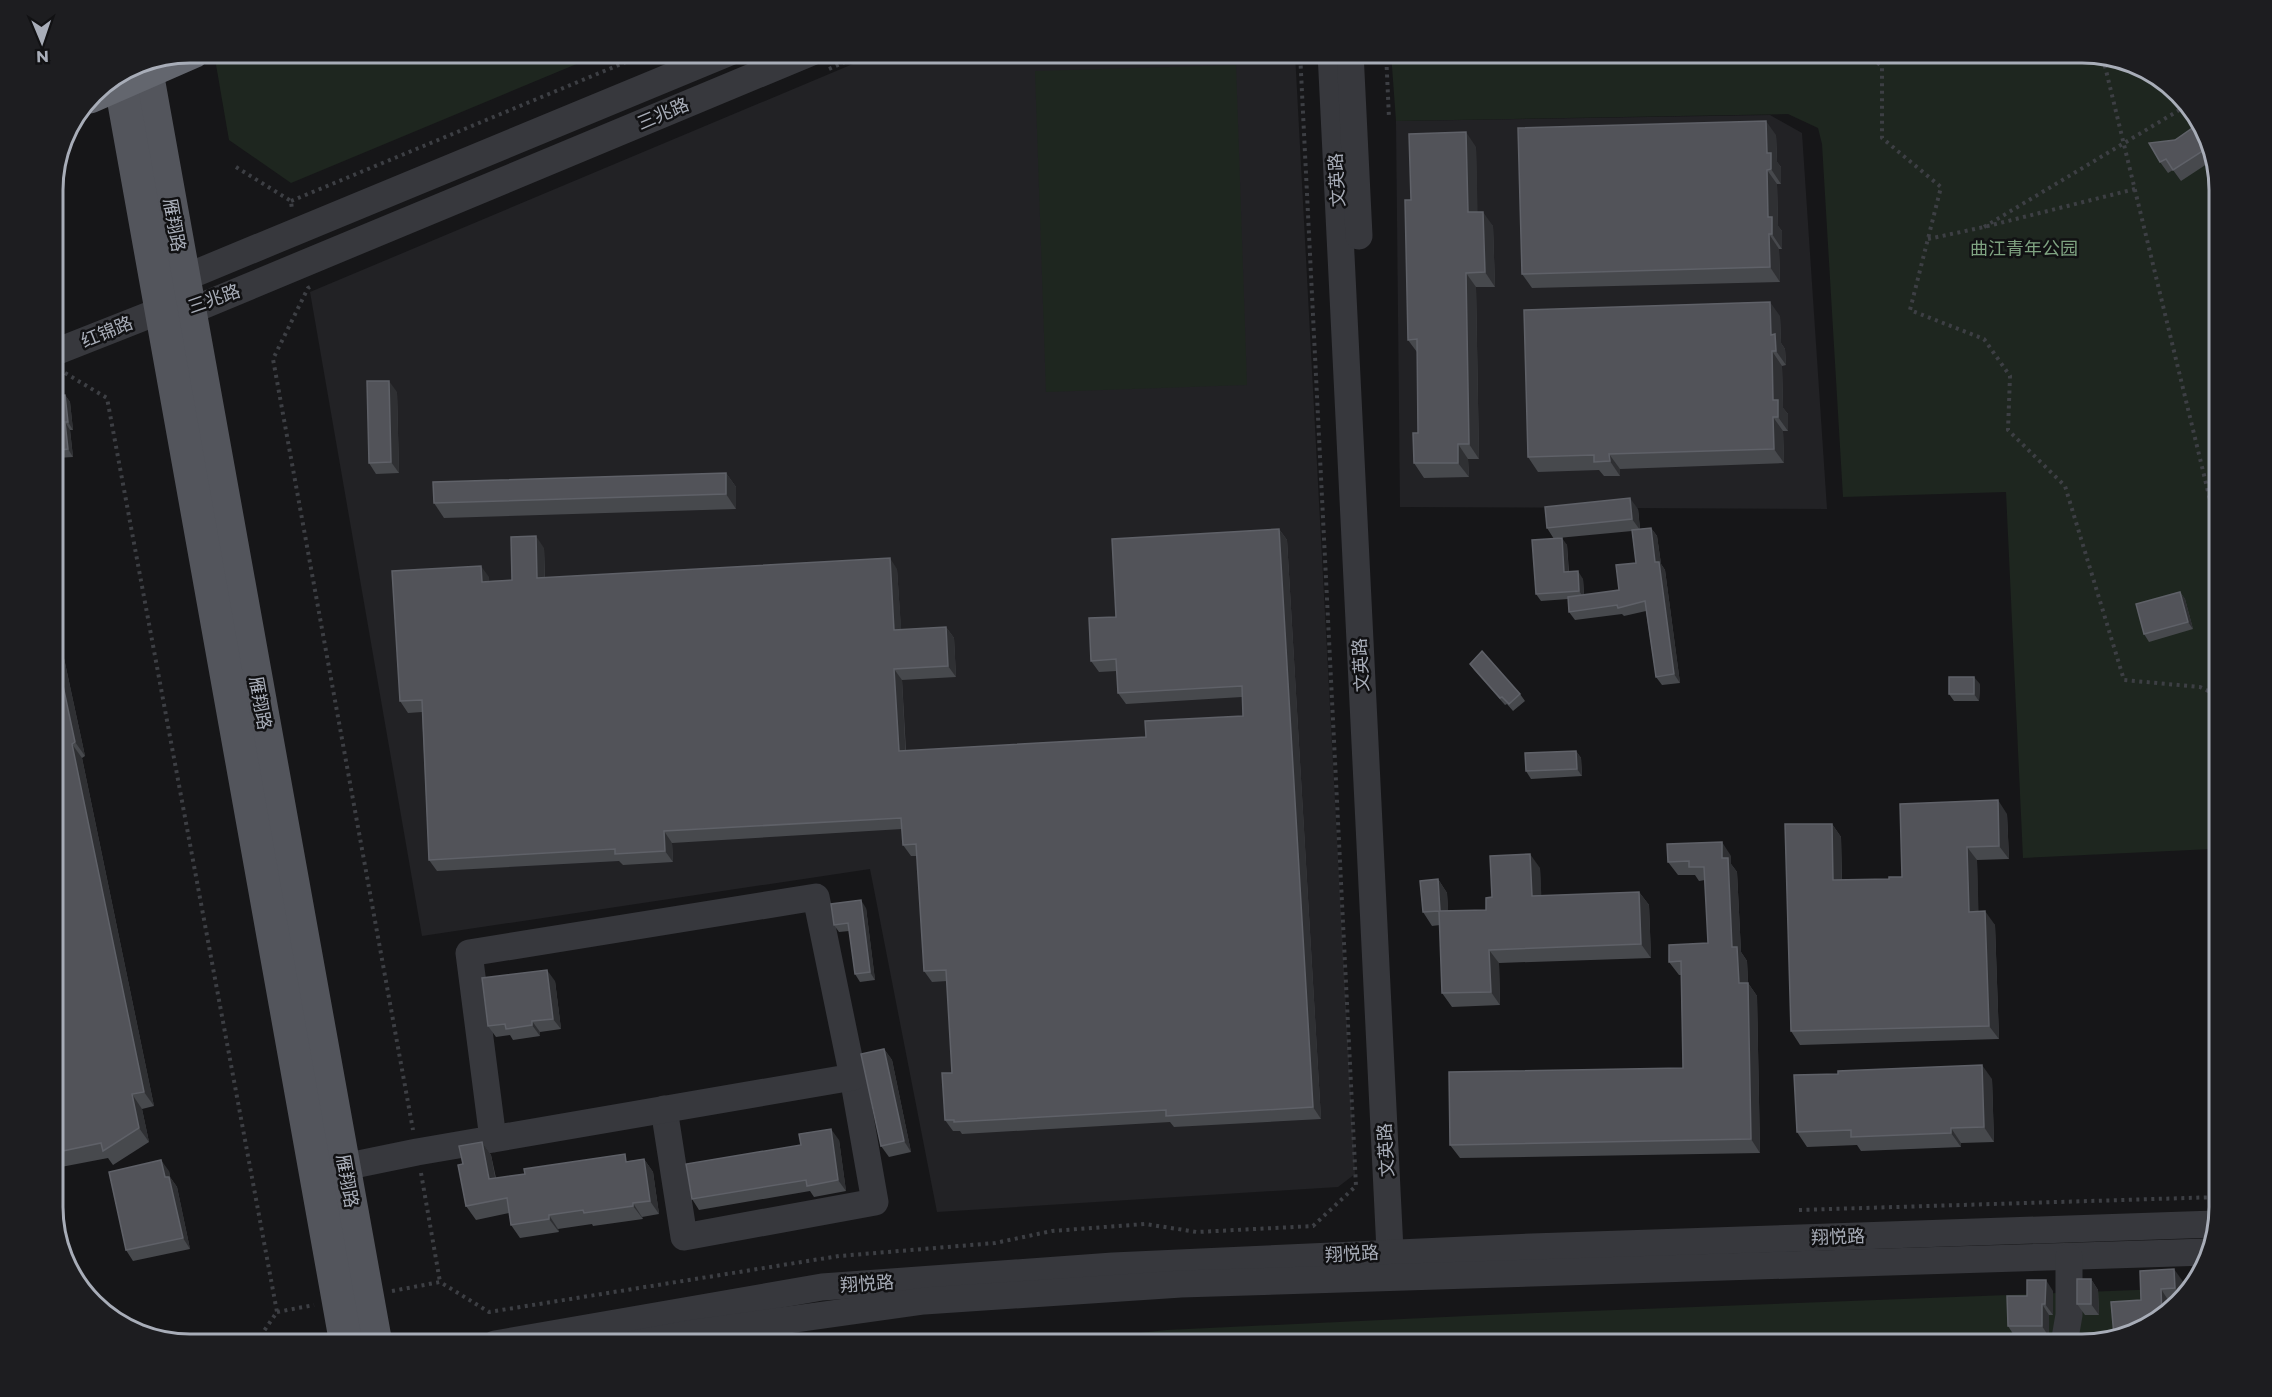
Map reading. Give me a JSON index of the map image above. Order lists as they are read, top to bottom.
{
  "streets": {
    "main road": ["雁翔路"],
    "street": [
      "三兆路",
      "文英路",
      "红锦路",
      "翔悦路"
    ]
  },
  "crossings": [
    ["三兆路", "雁翔路"],
    ["三兆路", "红锦路"],
    ["文英路", "翔悦路"],
    ["雁翔路", "红锦路"]
  ],
  "parks": ["曲江青年公园"],
  "north": "bottom"
}
